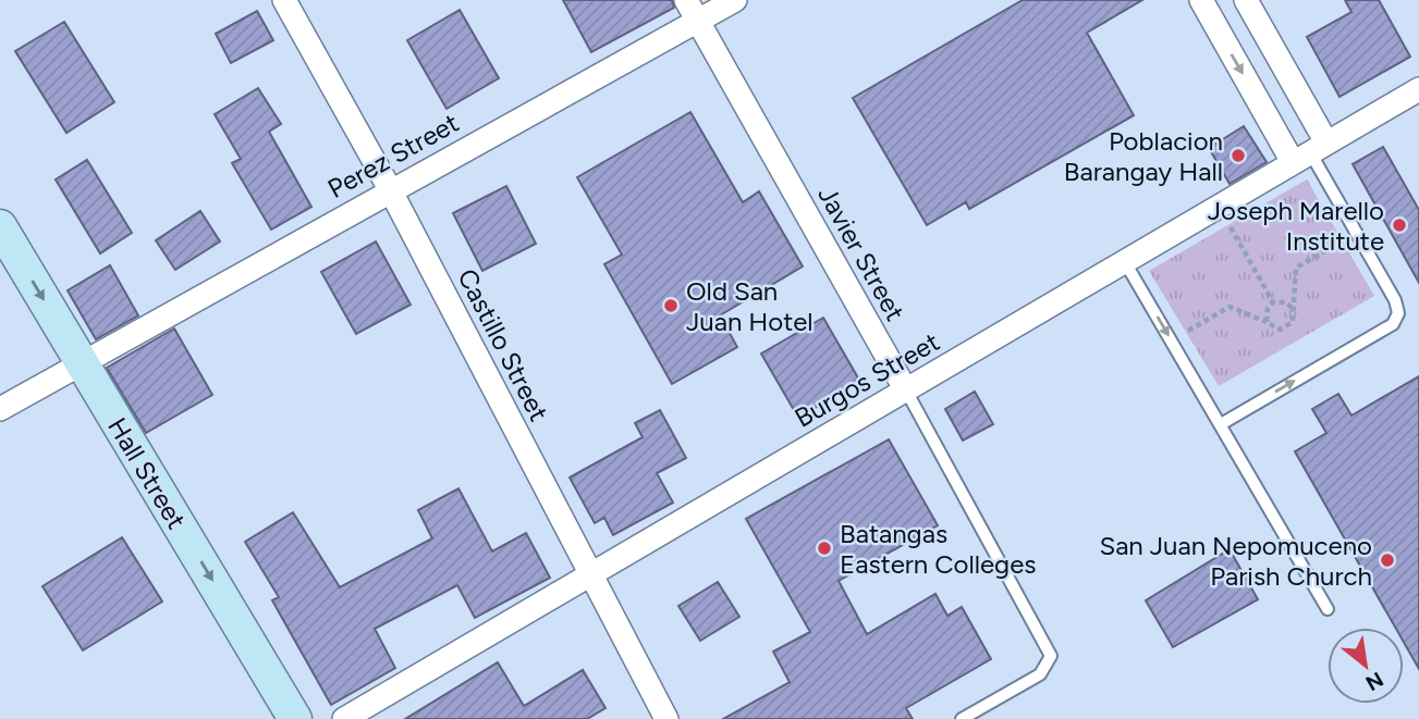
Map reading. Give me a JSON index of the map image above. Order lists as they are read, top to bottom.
{
  "streets": {
    "main road": ["Hall Street"],
    "street": [
      "Perez Street",
      "Javier Street",
      "Castillo Street",
      "Burgos Street"
    ]
  },
  "crossings": [
    ["Perez Street", "Javier Street"],
    ["Perez Street", "Castillo Street"],
    ["Perez Street", "Hall Street"],
    ["Javier Street", "Burgos Street"],
    ["Castillo Street", "Burgos Street"]
  ],
  "one_way": ["Hall Street"],
  "places": [
    "Poblacion Barangay Hall",
    "Joseph Marello Institute",
    "Old San Juan Hotel",
    "Batangas Eastern Colleges",
    "San Juan Nepomuceno Parish Church"
  ],
  "north": "bottom right"
}
